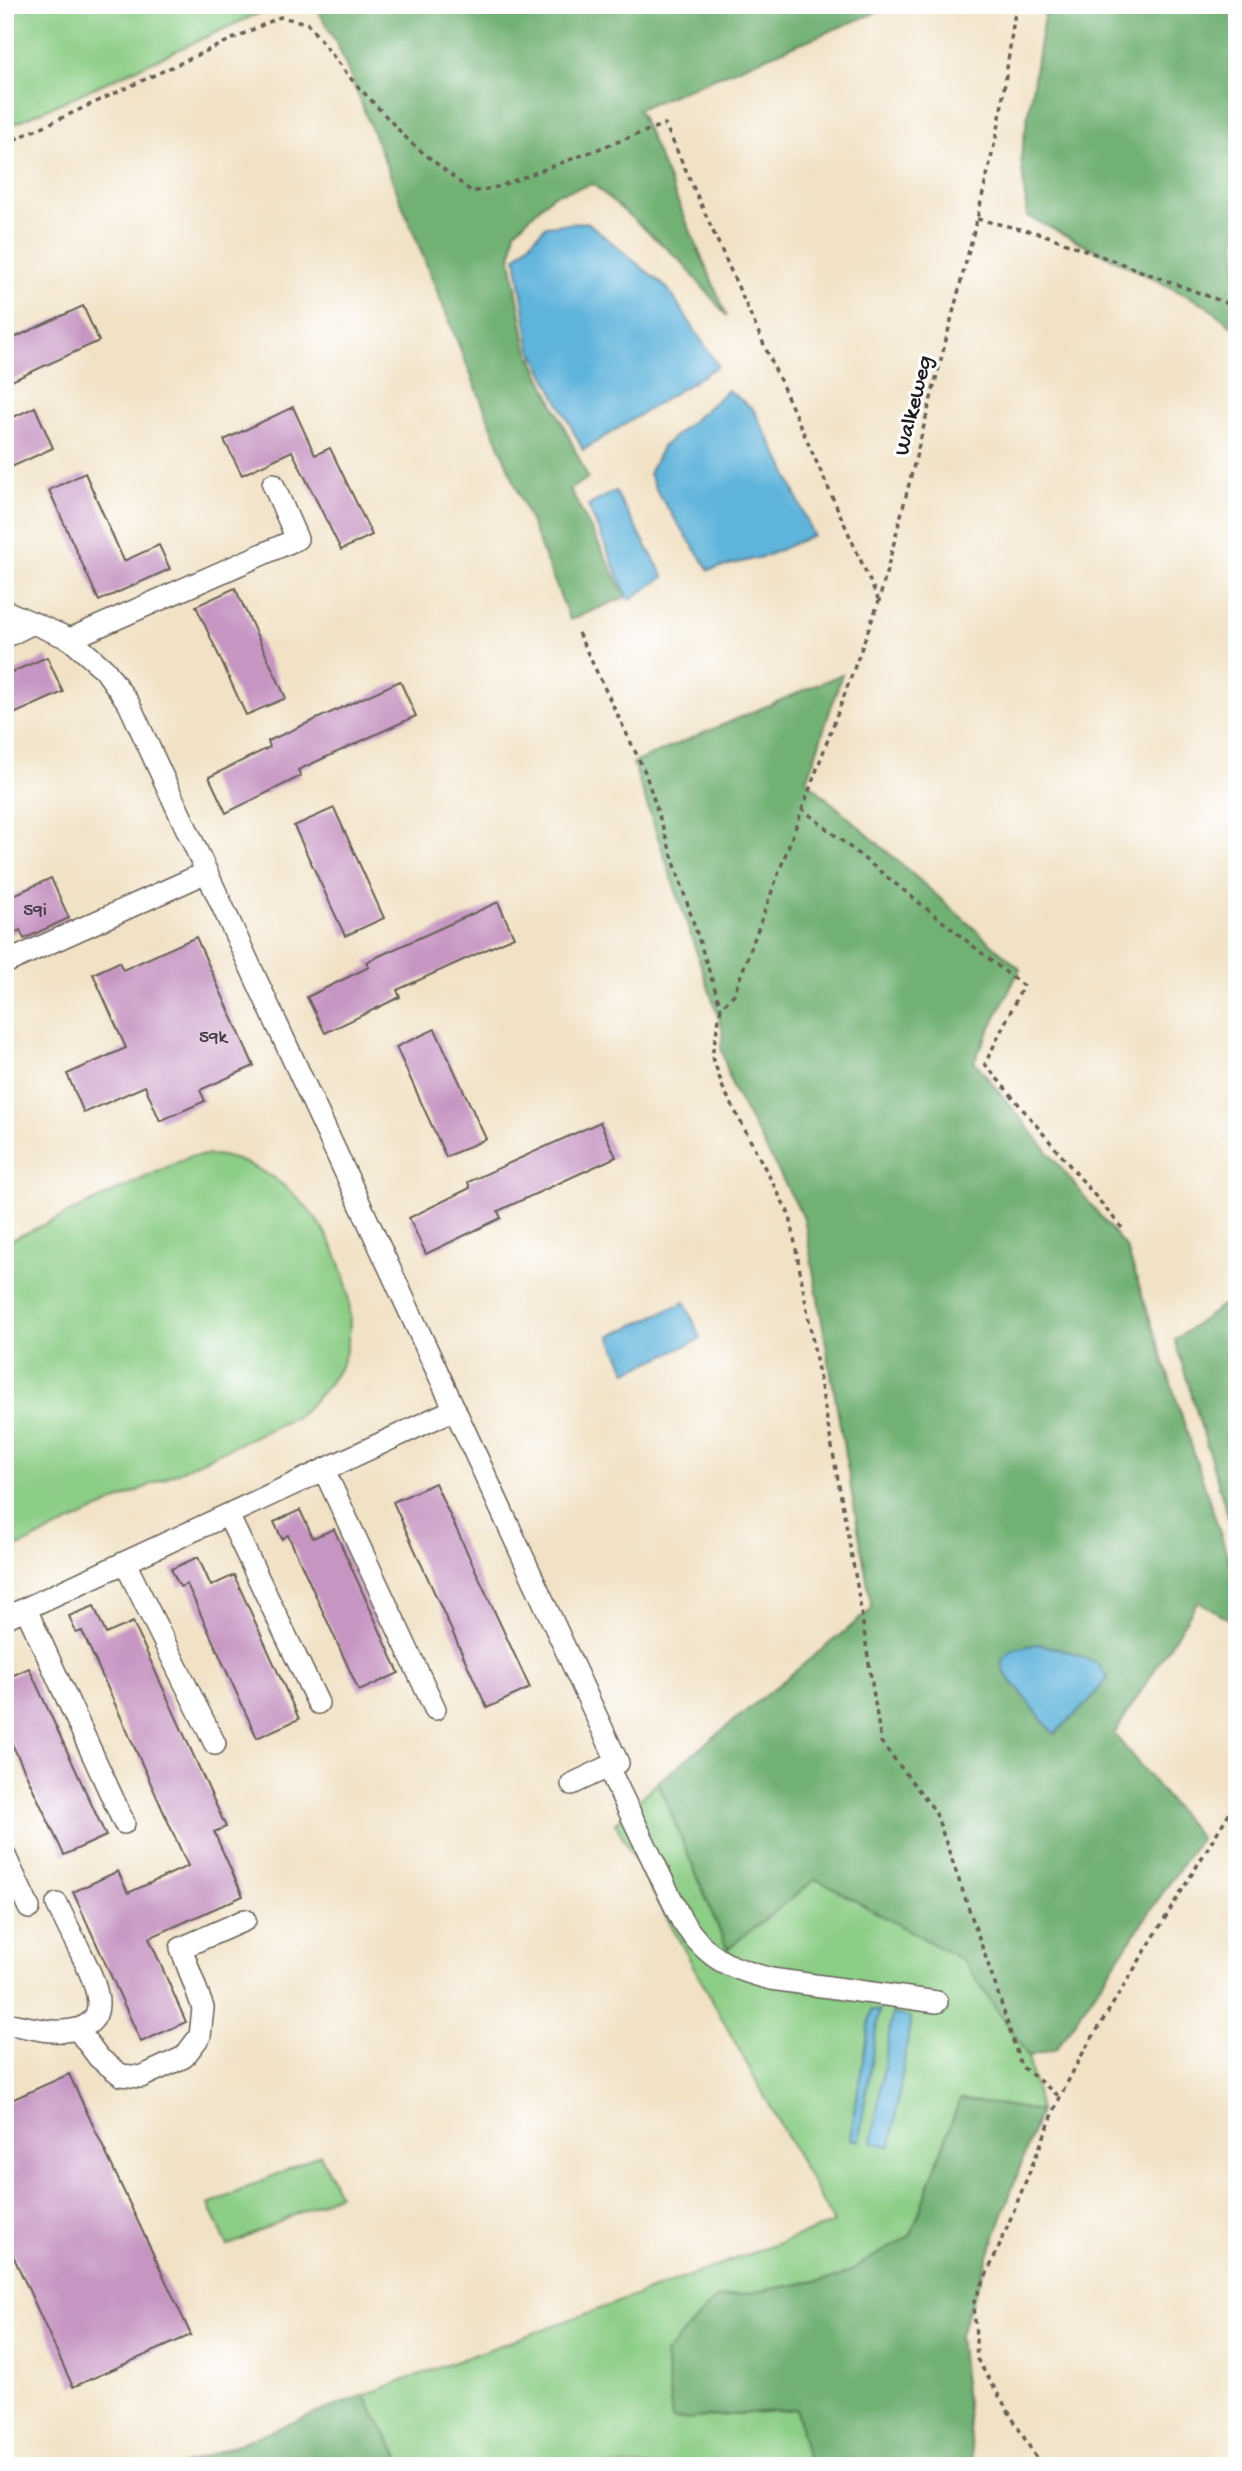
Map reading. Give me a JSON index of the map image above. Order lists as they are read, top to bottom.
{
  "streets": {
    "path": ["Walkeweg"]
  },
  "house_numbers": ["59i", "59k"]
}
